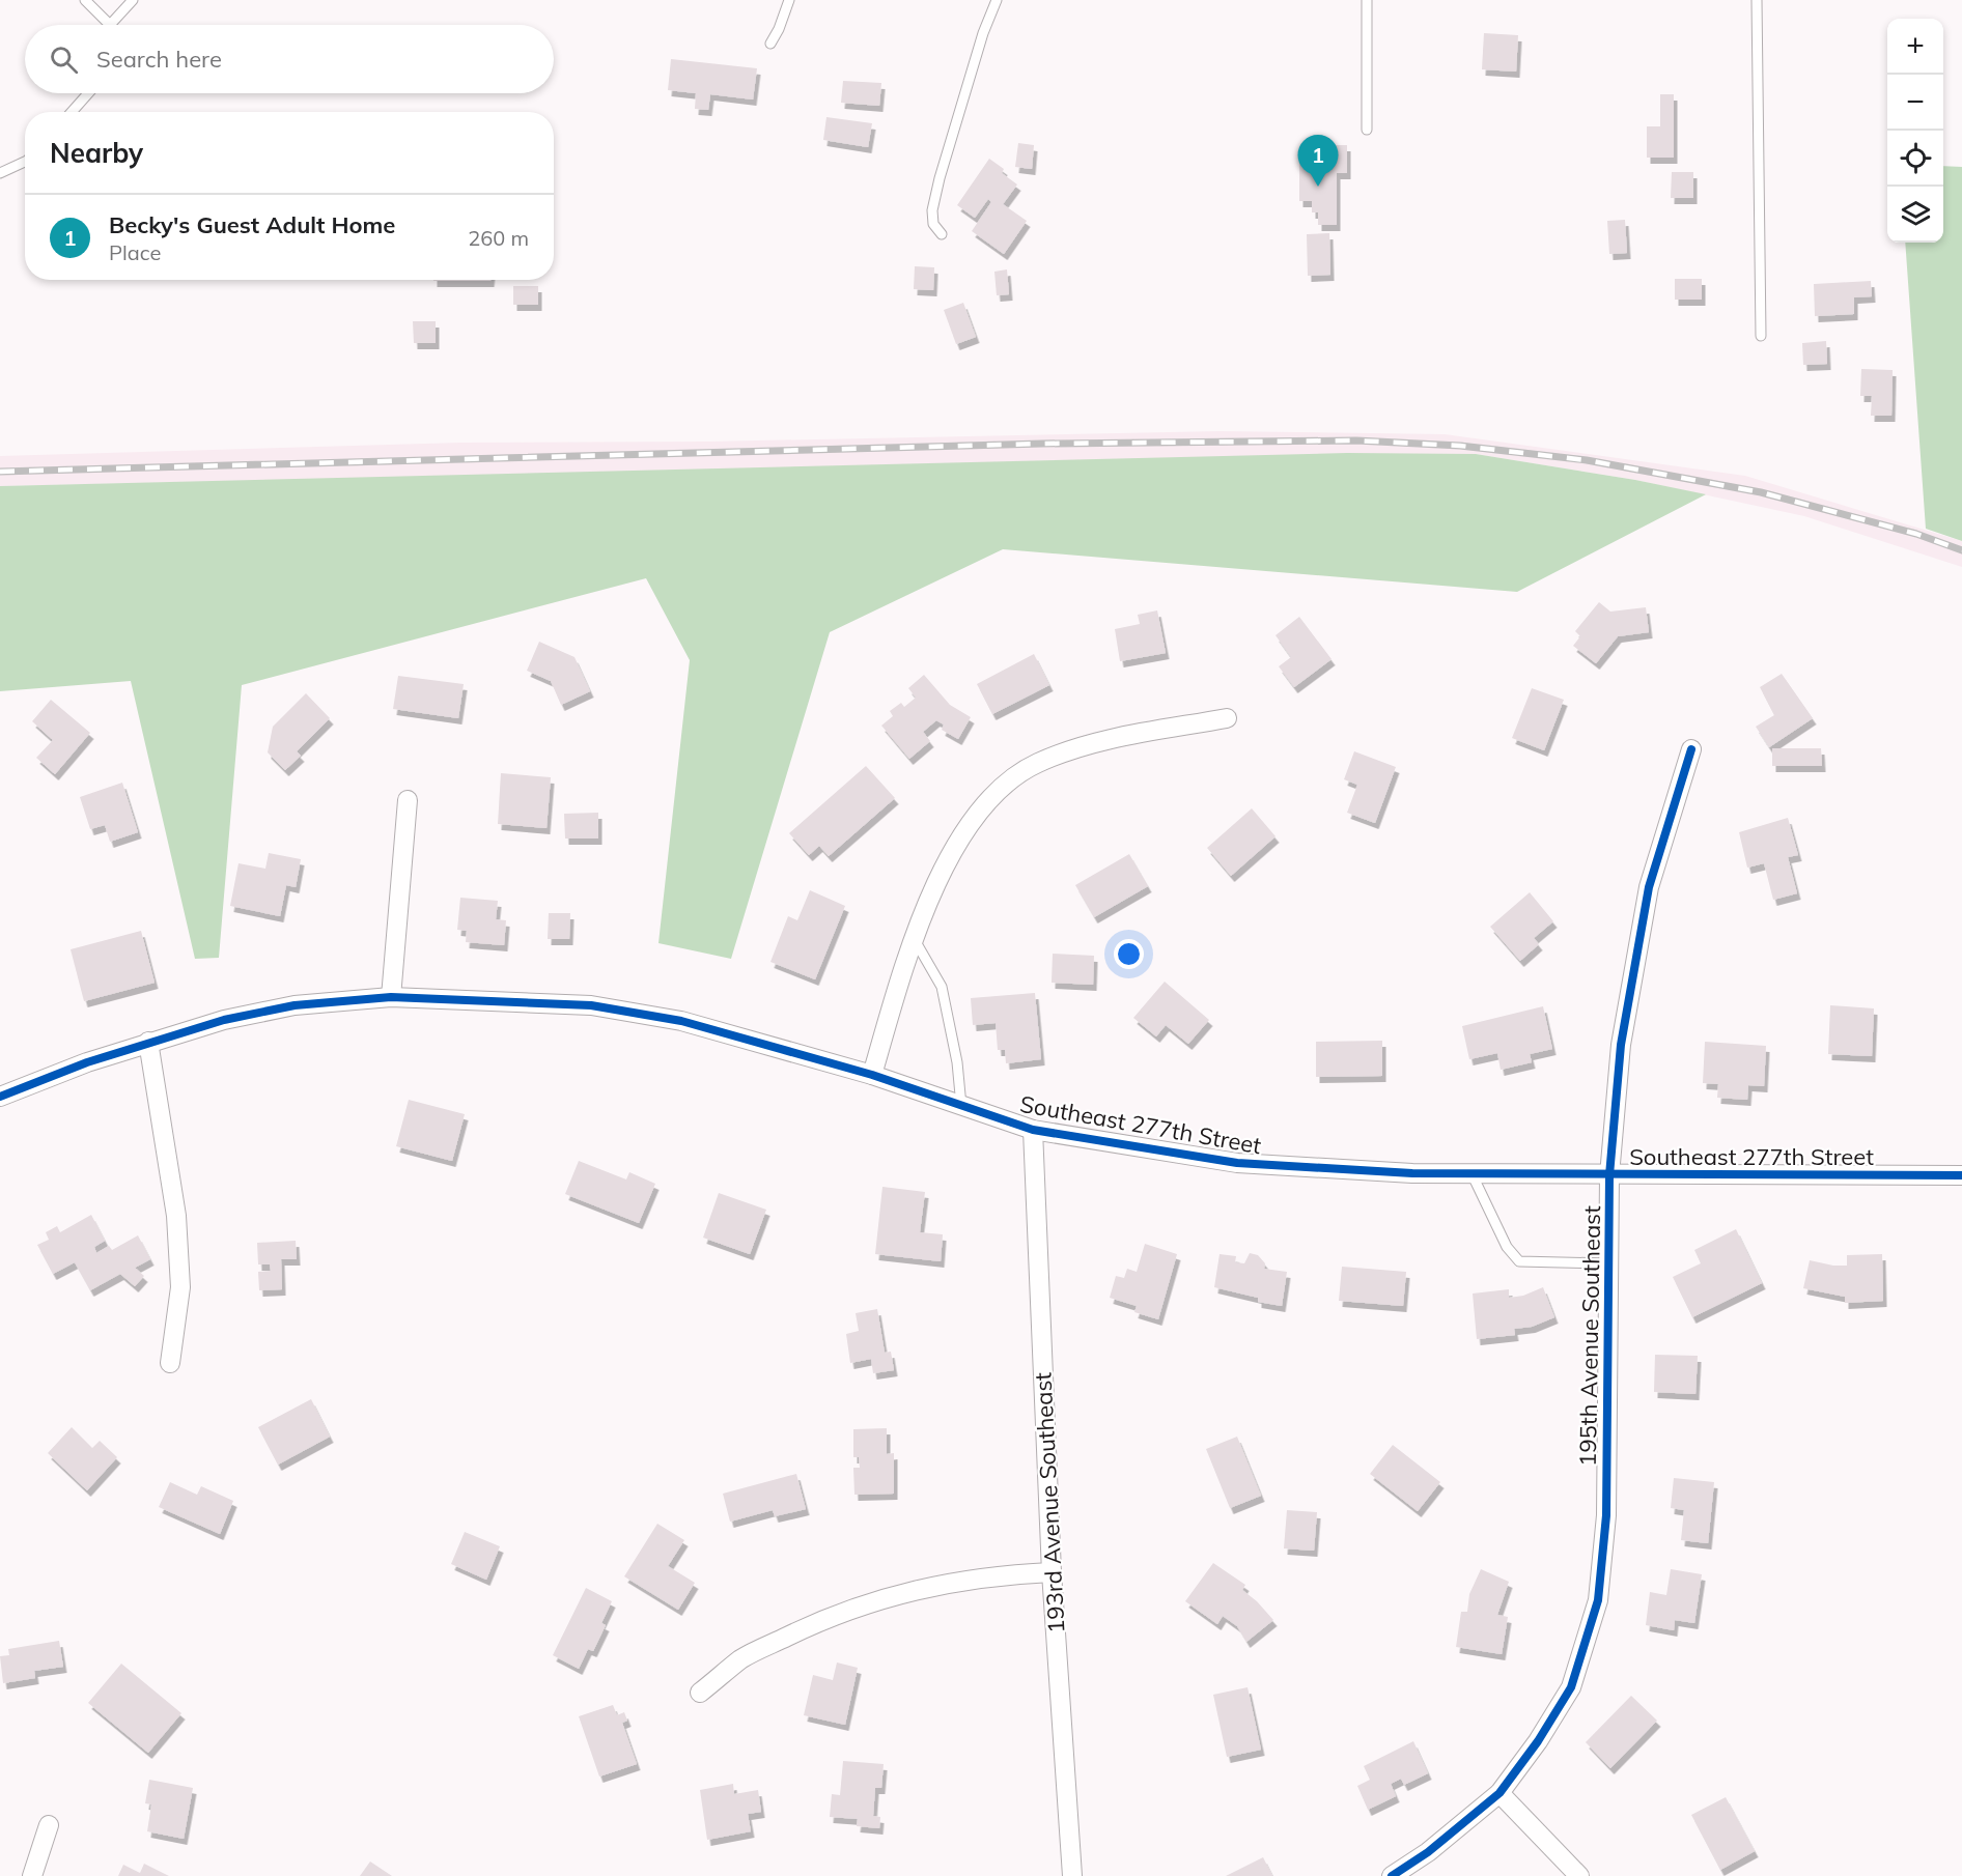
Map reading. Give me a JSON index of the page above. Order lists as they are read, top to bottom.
{
  "streets": {
    "street": ["Southeast 277th Street", "195th Avenue Southeast", "193rd Avenue Southeast"]
  },
  "crossings": [
    ["Southeast 277th Street", "195th Avenue Southeast"],
    ["Southeast 277th Street", "193rd Avenue Southeast"]
  ],
  "page": {
    "map_buttons": ["+", "−"],
    "search": "Search here",
    "heading": "Nearby",
    "pins": "1",
    "list": [
      {
        "mark": "1",
        "name": "Becky's Guest Adult Home",
        "note": "Place",
        "value": "260 m"
      }
    ]
  }
}
